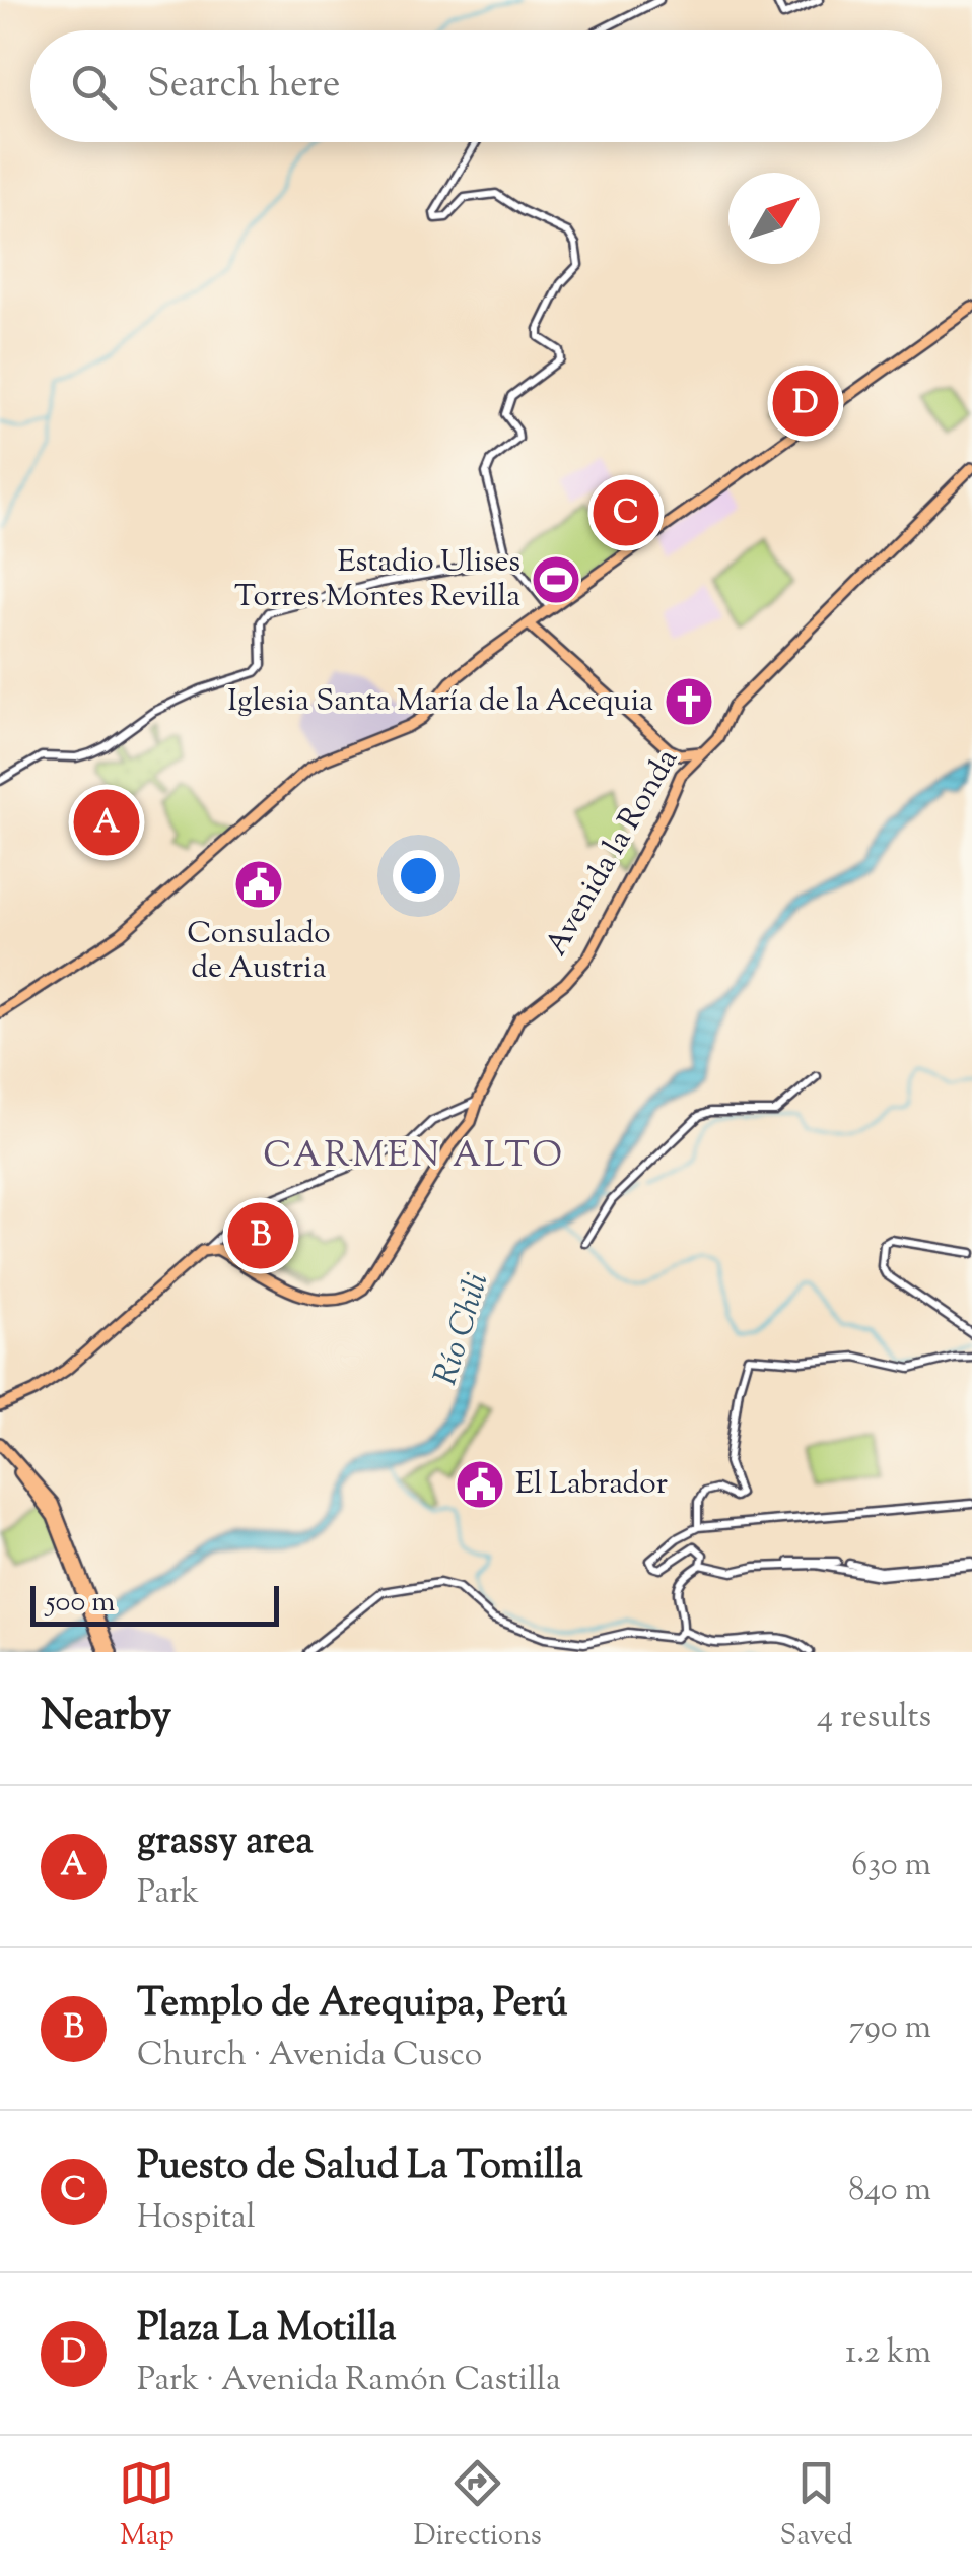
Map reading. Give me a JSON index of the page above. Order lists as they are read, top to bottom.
{
  "streets": {
    "main road": ["Avenida la Ronda"]
  },
  "districts": ["CARMEN ALTO"],
  "water": ["Río Chili"],
  "places": {
    "sports": ["Estadio Ulises Torres Montes Revilla"],
    "church": ["Iglesia Santa María de la Acequia"],
    "public building": ["Consulado de Austria", "El Labrador"]
  },
  "scale_bar": "500 m",
  "north": "top right",
  "page": {
    "search": "Search here",
    "pins": [
      "D",
      "C",
      "A",
      "B"
    ],
    "scale": "500 m",
    "heading": ["Nearby", "4 results"],
    "list": [
      {
        "mark": "A",
        "name": "grassy area",
        "note": "Park",
        "value": "630 m"
      },
      {
        "mark": "B",
        "name": "Templo de Arequipa, Perú",
        "note": "Church · Avenida Cusco",
        "value": "790 m"
      },
      {
        "mark": "C",
        "name": "Puesto de Salud La Tomilla",
        "note": "Hospital",
        "value": "840 m"
      },
      {
        "mark": "D",
        "name": "Plaza La Motilla",
        "note": "Park · Avenida Ramón Castilla",
        "value": "1.2 km"
      }
    ],
    "nav": ["Map", "Directions", "Saved"]
  }
}
